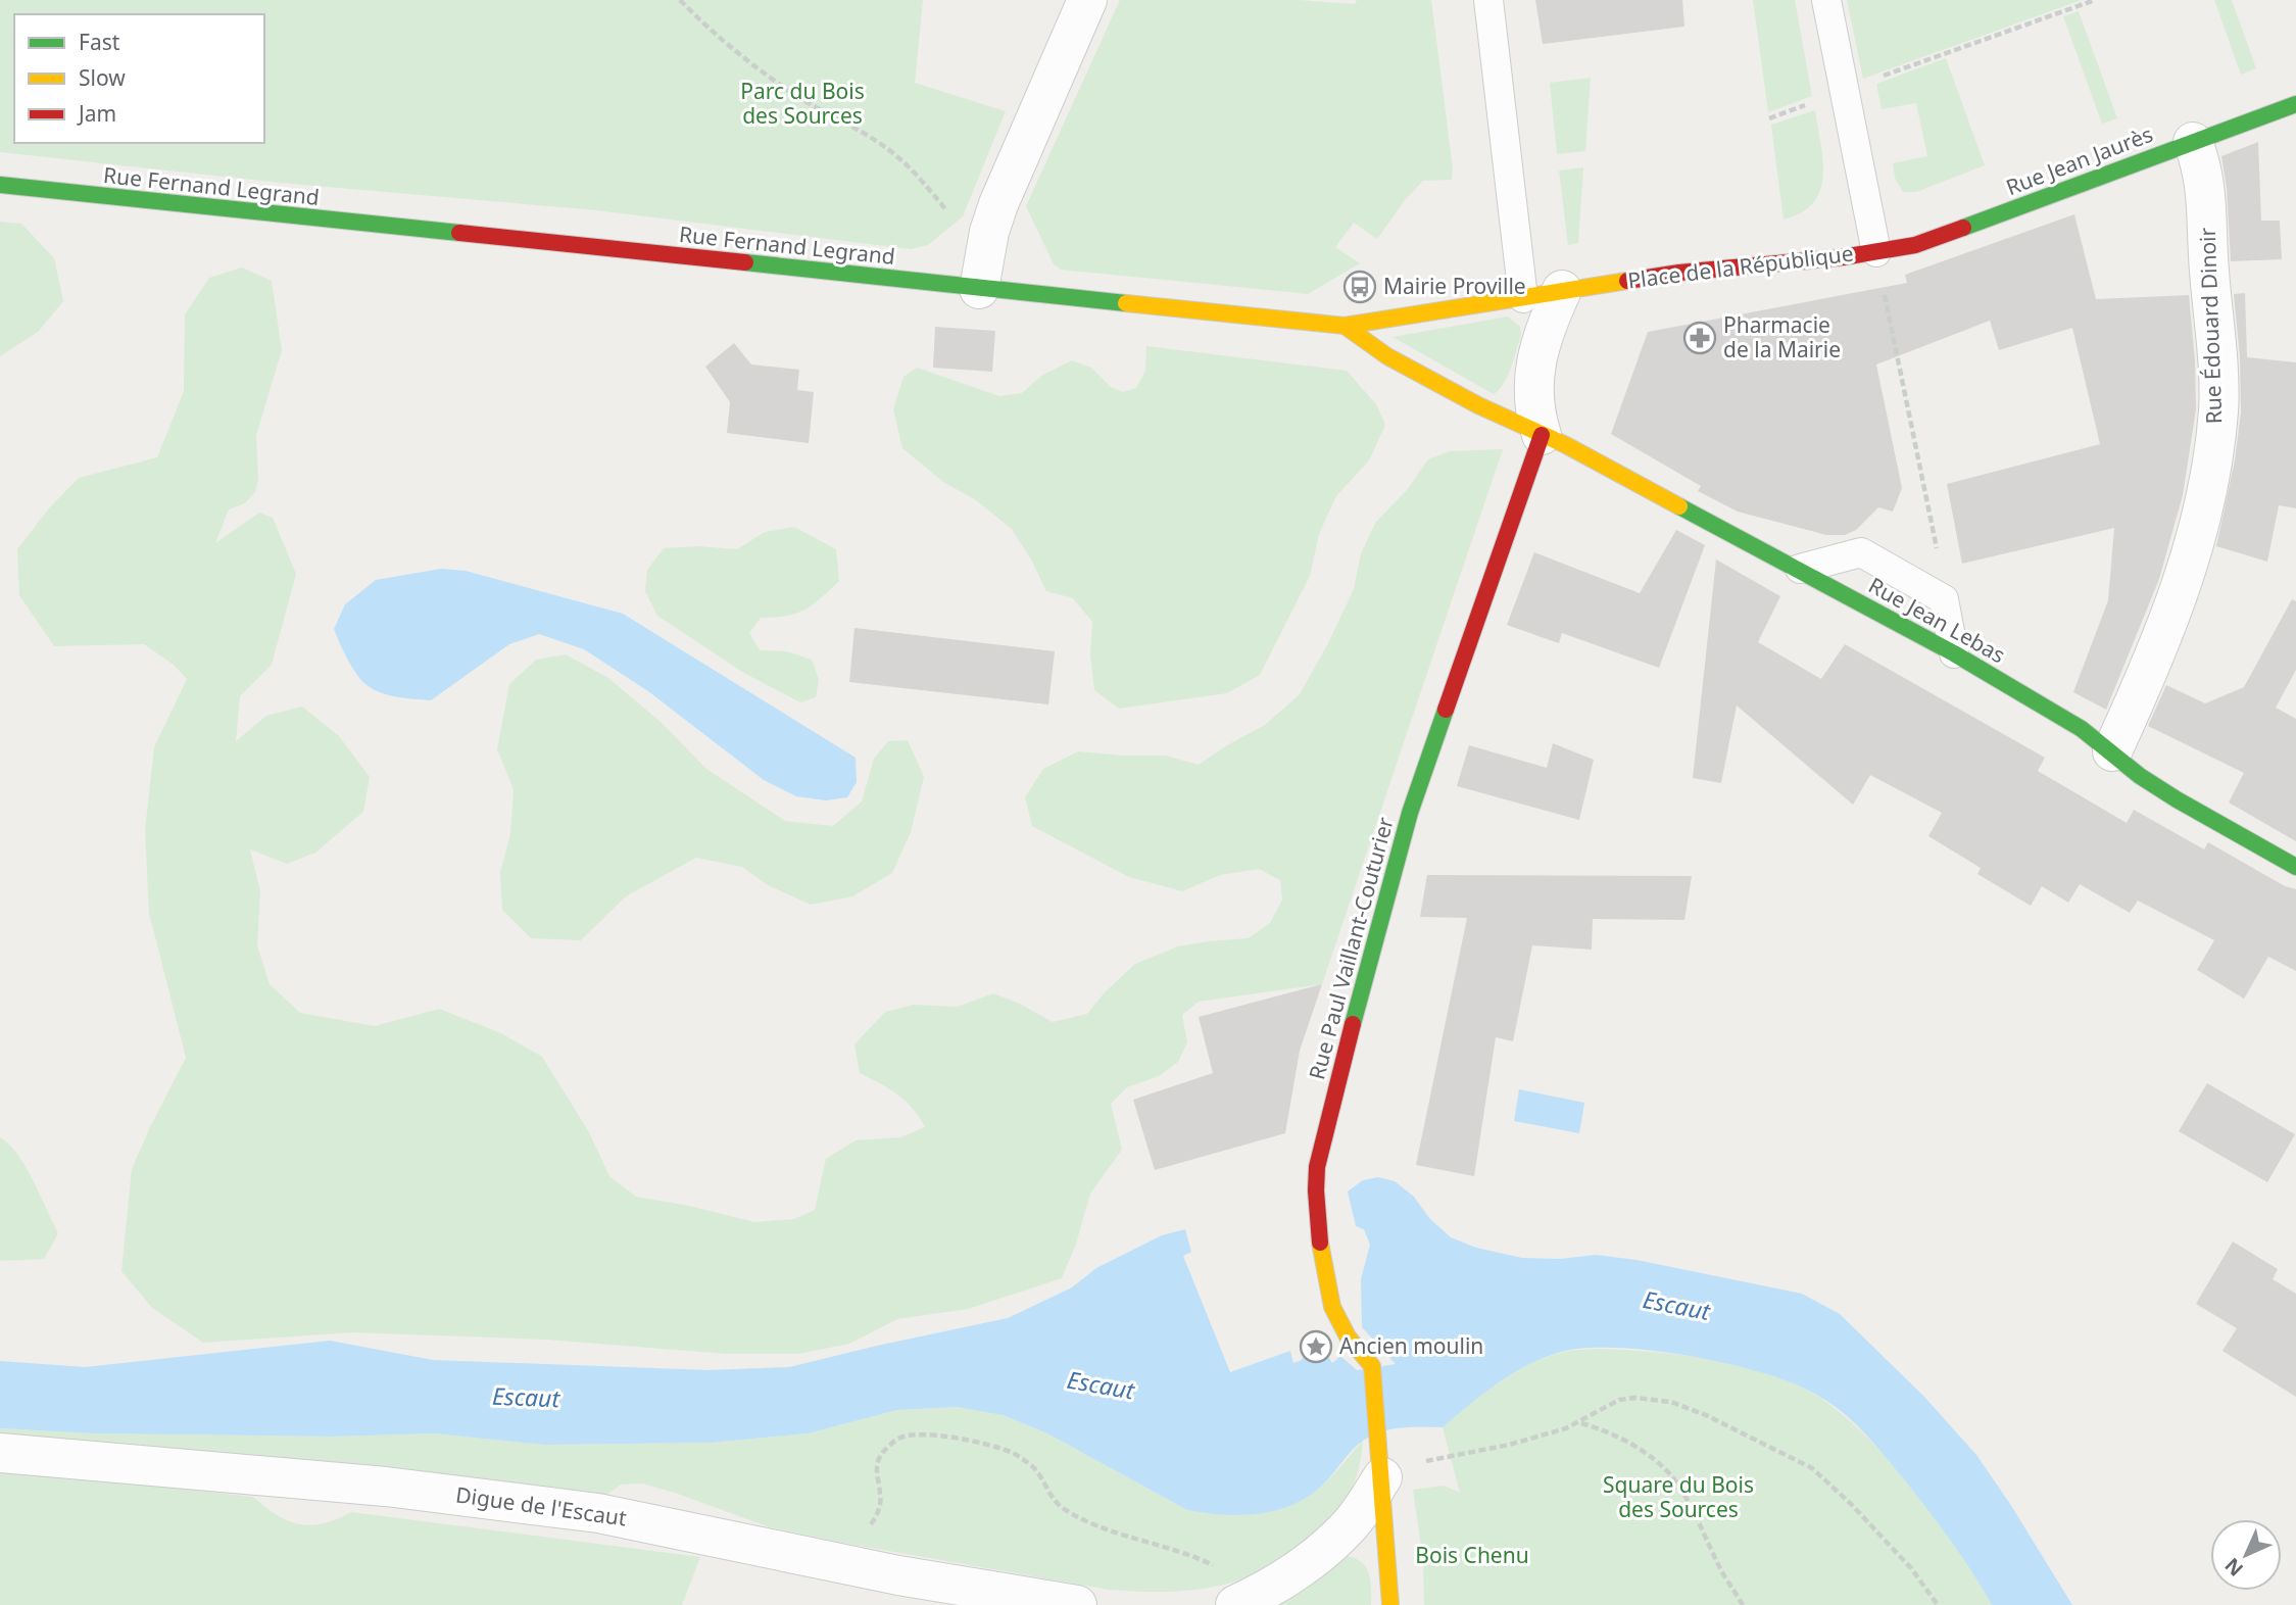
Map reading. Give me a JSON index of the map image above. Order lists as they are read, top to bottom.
{
  "streets": {
    "street": [
      "Rue Jean Jaurès",
      "Rue Fernand Legrand",
      "Place de la République",
      "Rue Édouard Dinoir",
      "Rue Jean Lebas",
      "Rue Paul Vaillant-Couturier",
      "Digue de l'Escaut"
    ]
  },
  "crossings": [
    ["Rue Jean Jaurès", "Place de la République"],
    ["Rue Jean Jaurès", "Rue Édouard Dinoir"],
    ["Rue Fernand Legrand", "Place de la République"],
    ["Rue Fernand Legrand", "Rue Jean Lebas"],
    ["Rue Fernand Legrand", "Rue Paul Vaillant-Couturier"],
    ["Rue Édouard Dinoir", "Rue Jean Lebas"],
    ["Rue Jean Lebas", "Rue Paul Vaillant-Couturier"]
  ],
  "water": ["Escaut"],
  "parks": ["Parc du Bois des Sources", "Square du Bois des Sources", "Bois Chenu"],
  "places": {
    "bus stop": ["Mairie Proville"],
    "pharmacy": ["Pharmacie de la Mairie"],
    "place": ["Ancien moulin"]
  },
  "legend": ["Fast", "Slow", "Jam"],
  "north": "bottom left"
}
